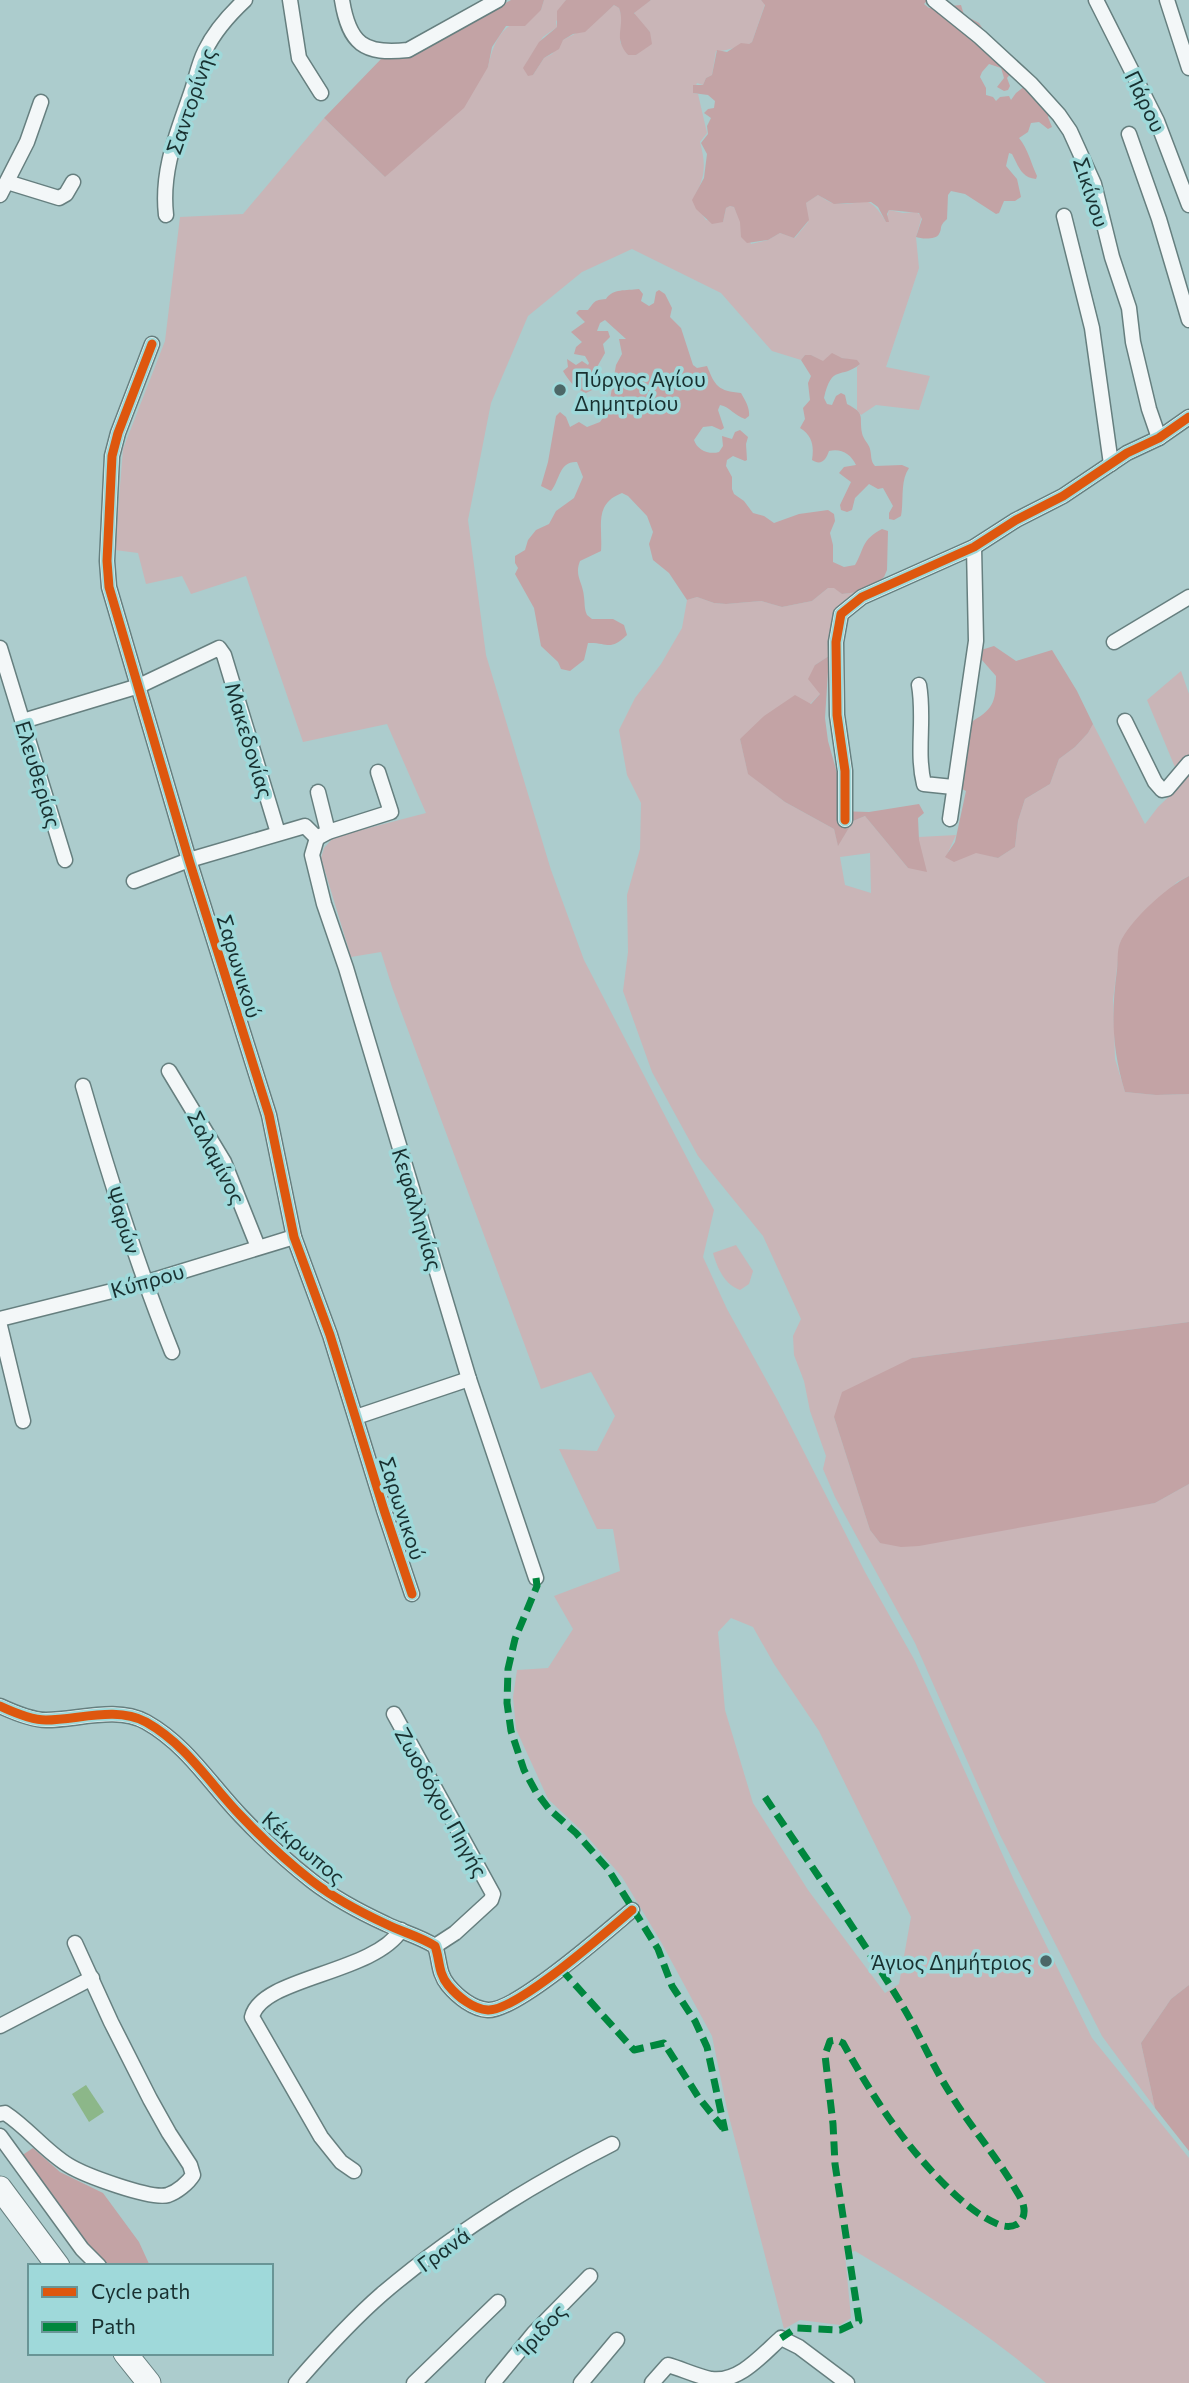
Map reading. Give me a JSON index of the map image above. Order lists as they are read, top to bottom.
{
  "streets": {
    "street": [
      "Σαντορίνης",
      "Πάρου",
      "Σικίνου",
      "Μακεδονίας",
      "Ελευθερίας",
      "Σαρωνικού",
      "Σαλαμίνος",
      "Κεφαλληνίας",
      "Ψαρών",
      "Κύπρου",
      "Ζωοδόχου Πηγής",
      "Κέκρωπος",
      "Γρανά",
      "Ίριδος"
    ]
  },
  "crossings": [
    ["Μακεδονίας", "Σαρωνικού"],
    ["Σαρωνικού", "Κύπρου"],
    ["Σαλαμίνος", "Κύπρου"],
    ["Ψαρών", "Κύπρου"],
    ["Ζωοδόχου Πηγής", "Κέκρωπος"]
  ],
  "places": ["Πύργος Αγίου Δημητρίου", "Άγιος Δημήτριος"],
  "legend": ["Cycle path", "Path"]
}
